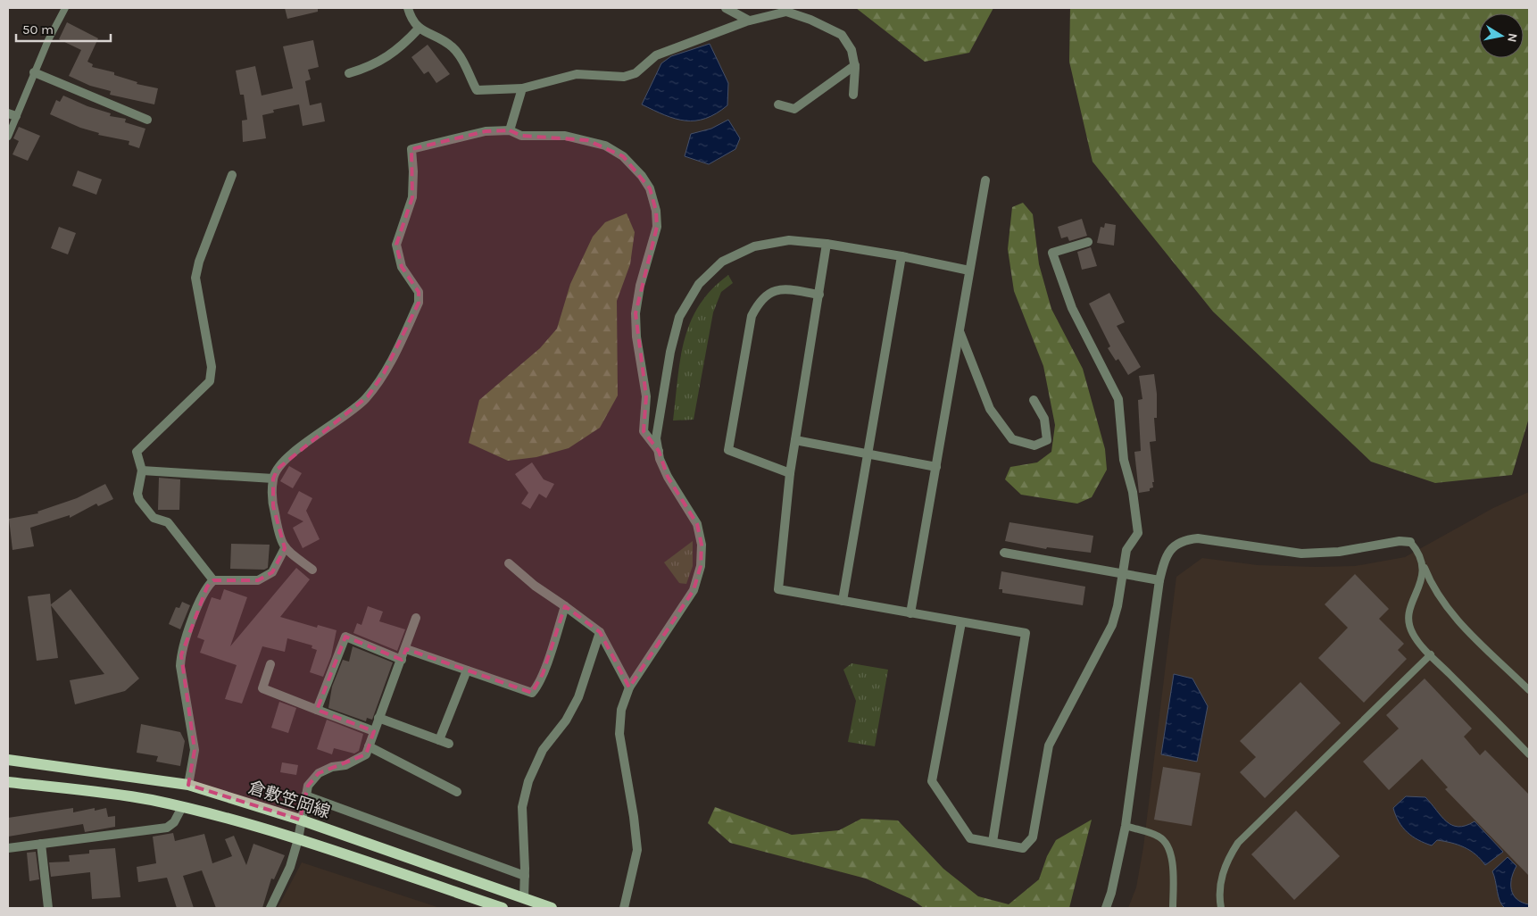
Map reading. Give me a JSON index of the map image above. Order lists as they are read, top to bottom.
{
  "streets": {
    "main road": ["倉敷笠岡線"]
  },
  "scale_bar": "50 m",
  "north": "right"
}
